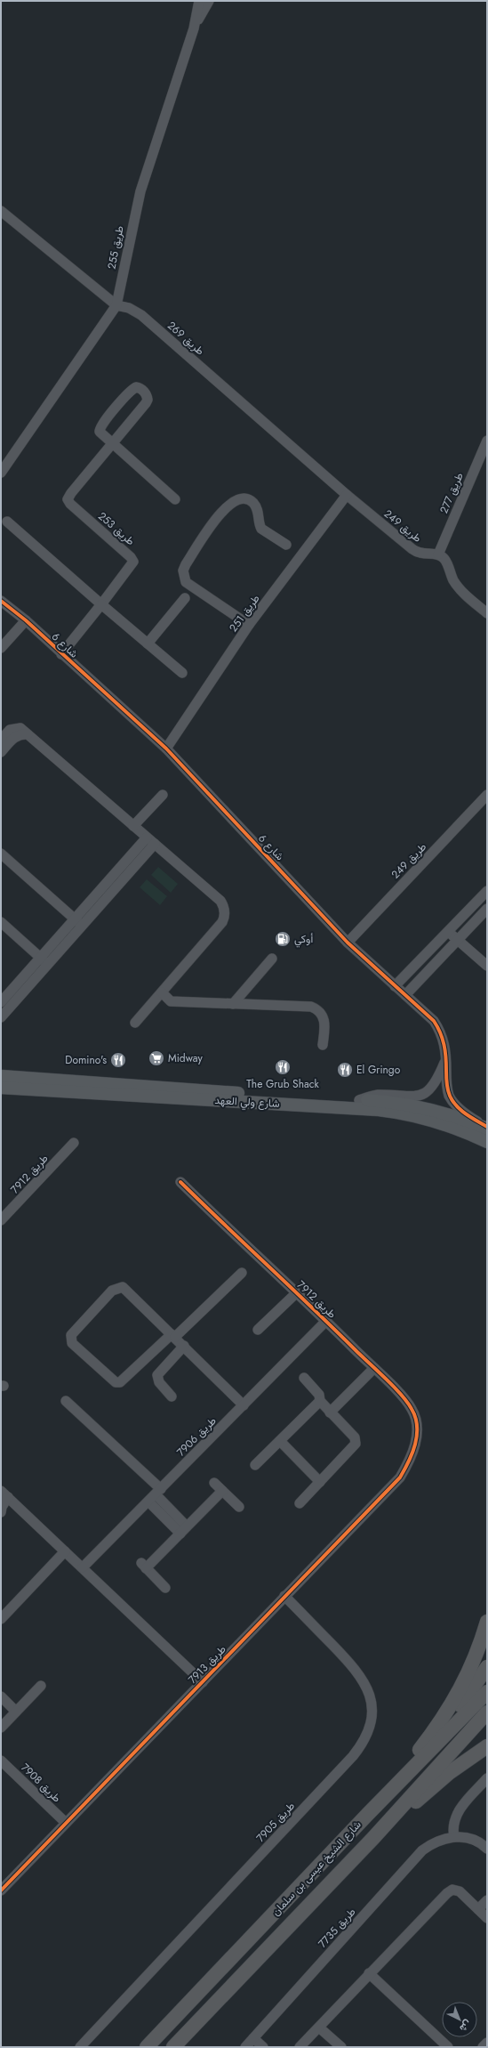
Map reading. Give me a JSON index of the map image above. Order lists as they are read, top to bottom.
{
  "streets": {
    "highway": ["شارع الشيخ عيسى بن سلمان"],
    "main road": ["شارع ولي العهد"],
    "street": [
      "طريق 255",
      "طريق 269",
      "طريق 277",
      "طريق 249",
      "طريق 253",
      "طريق 251",
      "شارع 6",
      "طريق 7912",
      "طريق 7906",
      "طريق 7913",
      "طريق 7908",
      "طريق 7905",
      "طريق 7735"
    ]
  },
  "crossings": [
    ["طريق 255", "طريق 269"],
    ["طريق 269", "طريق 249"],
    ["طريق 269", "طريق 251"],
    ["طريق 277", "طريق 249"],
    ["طريق 249", "طريق 251"],
    ["طريق 249", "شارع 6"],
    ["طريق 251", "شارع 6"],
    ["شارع 6", "شارع ولي العهد"],
    ["طريق 7912", "طريق 7906"],
    ["طريق 7912", "طريق 7913"],
    ["طريق 7913", "طريق 7908"],
    ["طريق 7913", "طريق 7905"]
  ],
  "places": {
    "fuel station": ["أوكي"],
    "supermarket": ["Midway"],
    "restaurant": ["Domino's", "The Grub Shack", "El Gringo"]
  },
  "north": "bottom right"
}
